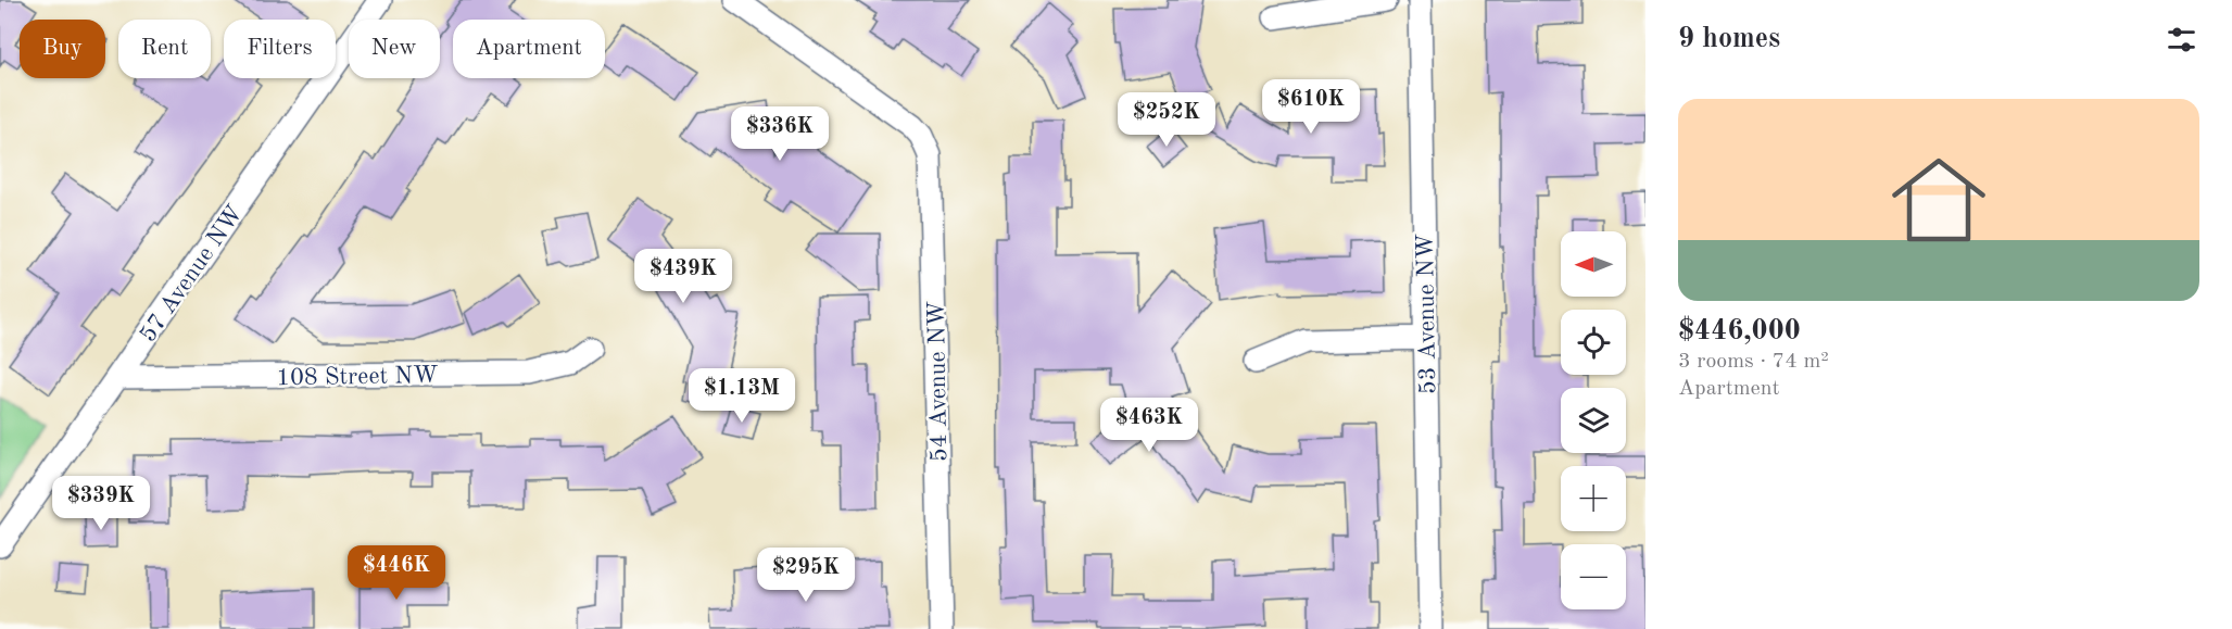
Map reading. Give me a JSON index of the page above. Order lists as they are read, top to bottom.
{
  "streets": {
    "street": [
      "57 Avenue NW",
      "53 Avenue NW",
      "108 Street NW",
      "54 Avenue NW"
    ]
  },
  "crossings": [
    ["57 Avenue NW", "108 Street NW"]
  ],
  "north": "left",
  "page": {
    "heading": "9 homes",
    "chip": [
      "Buy",
      "Rent",
      "Filters",
      "New",
      "Apartment"
    ],
    "list": [
      {
        "name": "$446,000",
        "note": "3 rooms · 74 m² · Apartment"
      }
    ],
    "price": [
      "$610K",
      "$252K",
      "$336K",
      "$439K",
      "$1.13M",
      "$463K",
      "$339K",
      "$446K",
      "$295K"
    ],
    "map_buttons": ["+", "−"]
  }
}
